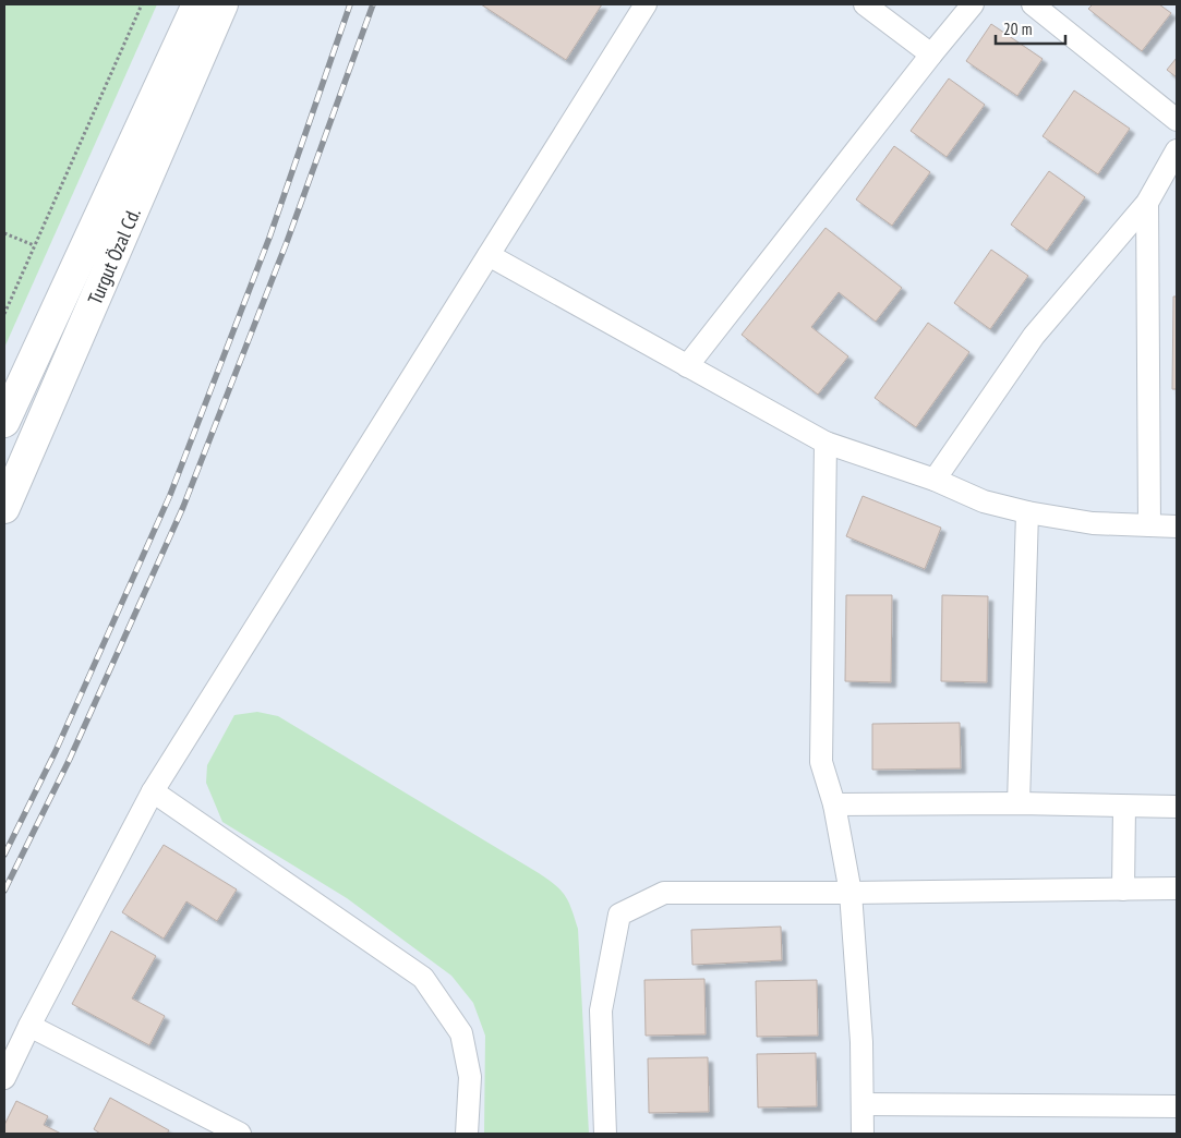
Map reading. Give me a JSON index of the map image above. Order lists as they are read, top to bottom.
{
  "streets": {
    "main road": ["Turgut Özal Cd."]
  },
  "scale_bar": "20 m"
}
